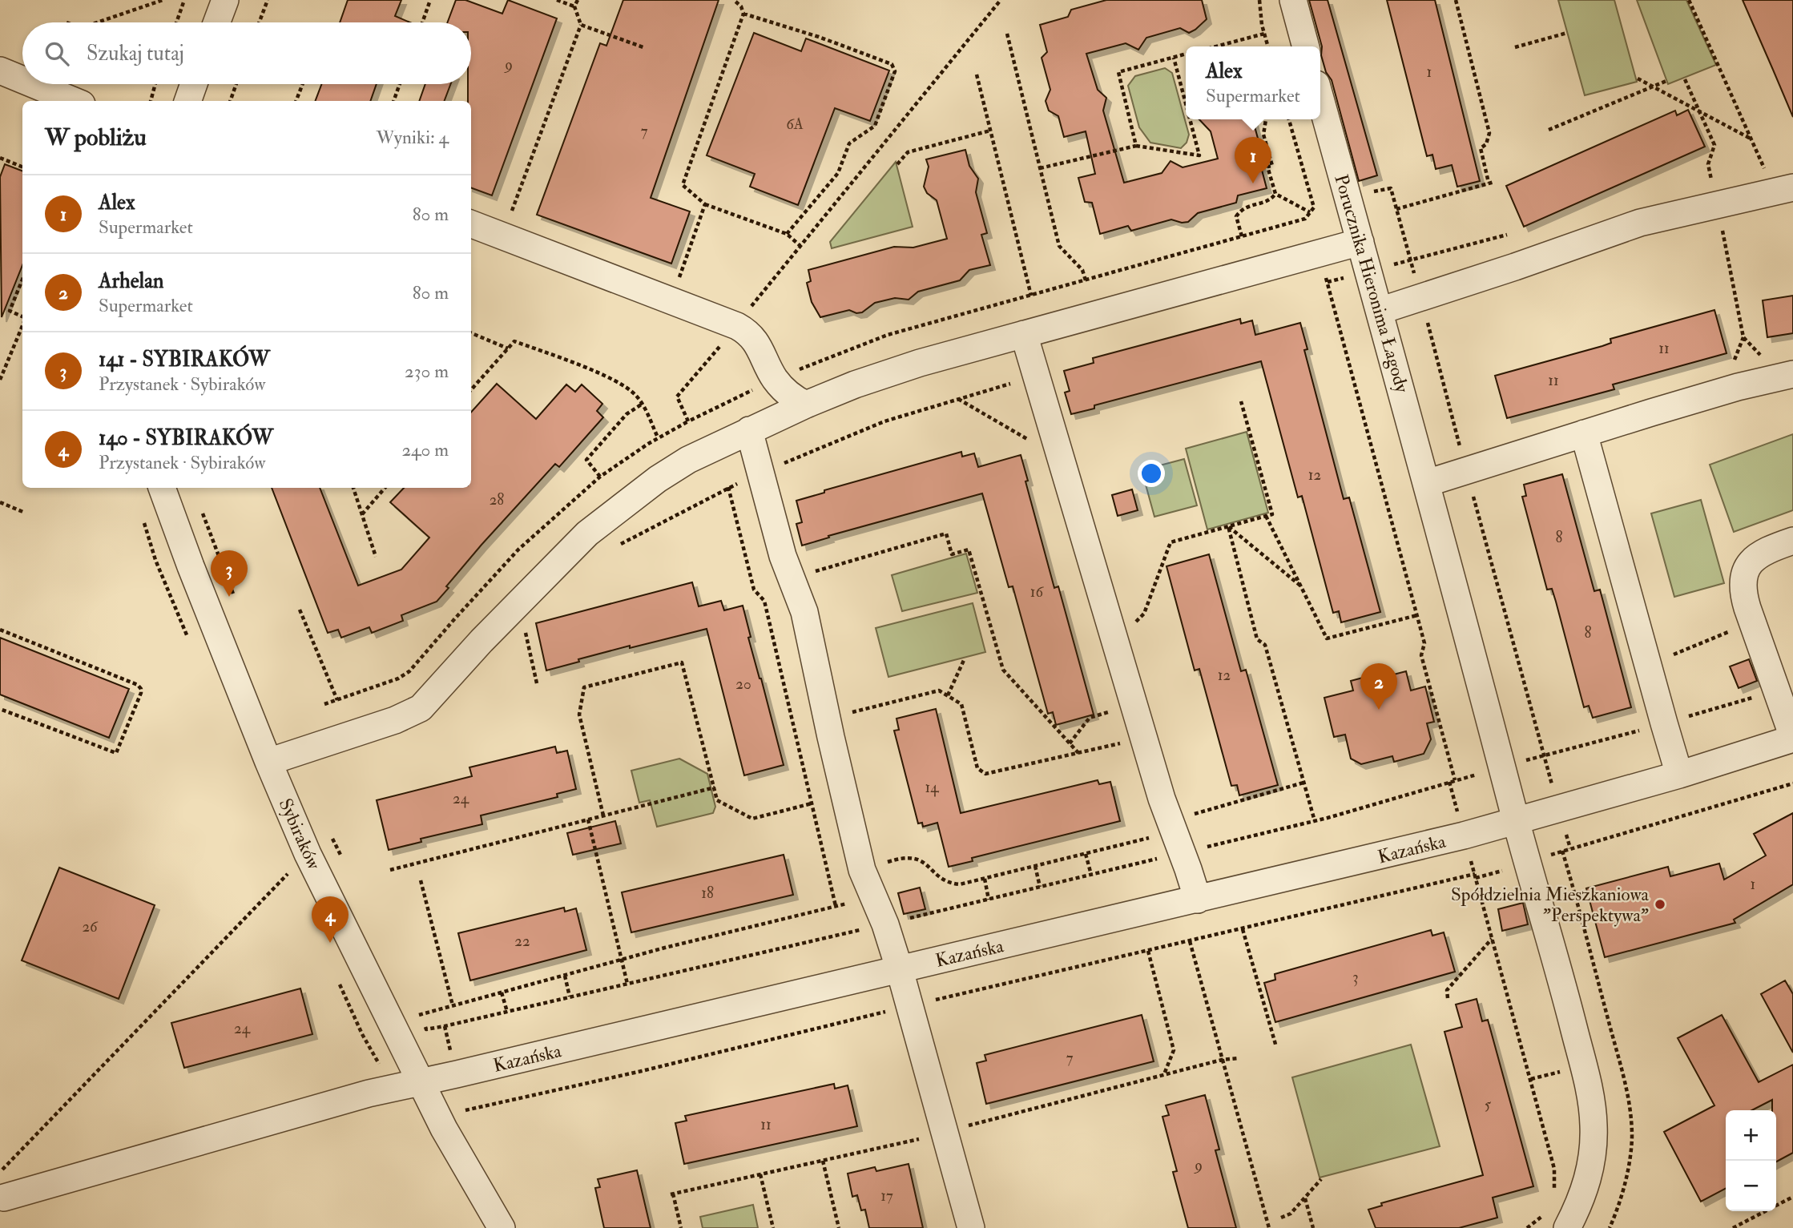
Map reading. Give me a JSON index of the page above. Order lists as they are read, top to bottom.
{
  "streets": {
    "street": ["Porucznika Hieronima Łagody", "Sybiraków", "Kazańska"]
  },
  "crossings": [
    ["Porucznika Hieronima Łagody", "Kazańska"],
    ["Sybiraków", "Kazańska"]
  ],
  "places": ["Spółdzielnia Mieszkaniowa \"Perspektywa\""],
  "house_numbers": [
    "9",
    "1",
    "6A",
    "7",
    "11",
    "11",
    "12",
    "28",
    "8",
    "16",
    "8",
    "12",
    "20",
    "14",
    "24",
    "1",
    "18",
    "26",
    "22",
    "3",
    "24",
    "7",
    "5",
    "11",
    "9",
    "17"
  ],
  "page": {
    "search": "Szukaj tutaj",
    "popup": ["Alex", "Supermarket"],
    "heading": ["W pobliżu", "Wyniki: 4"],
    "pins": [
      "1",
      "3",
      "2",
      "4"
    ],
    "list": [
      {
        "mark": "1",
        "name": "Alex",
        "note": "Supermarket",
        "value": "80 m"
      },
      {
        "mark": "2",
        "name": "Arhelan",
        "note": "Supermarket",
        "value": "80 m"
      },
      {
        "mark": "3",
        "name": "141 - SYBIRAKÓW",
        "note": "Przystanek · Sybiraków",
        "value": "230 m"
      },
      {
        "mark": "4",
        "name": "140 - SYBIRAKÓW",
        "note": "Przystanek · Sybiraków",
        "value": "240 m"
      }
    ],
    "map_buttons": ["+", "−"]
  }
}
